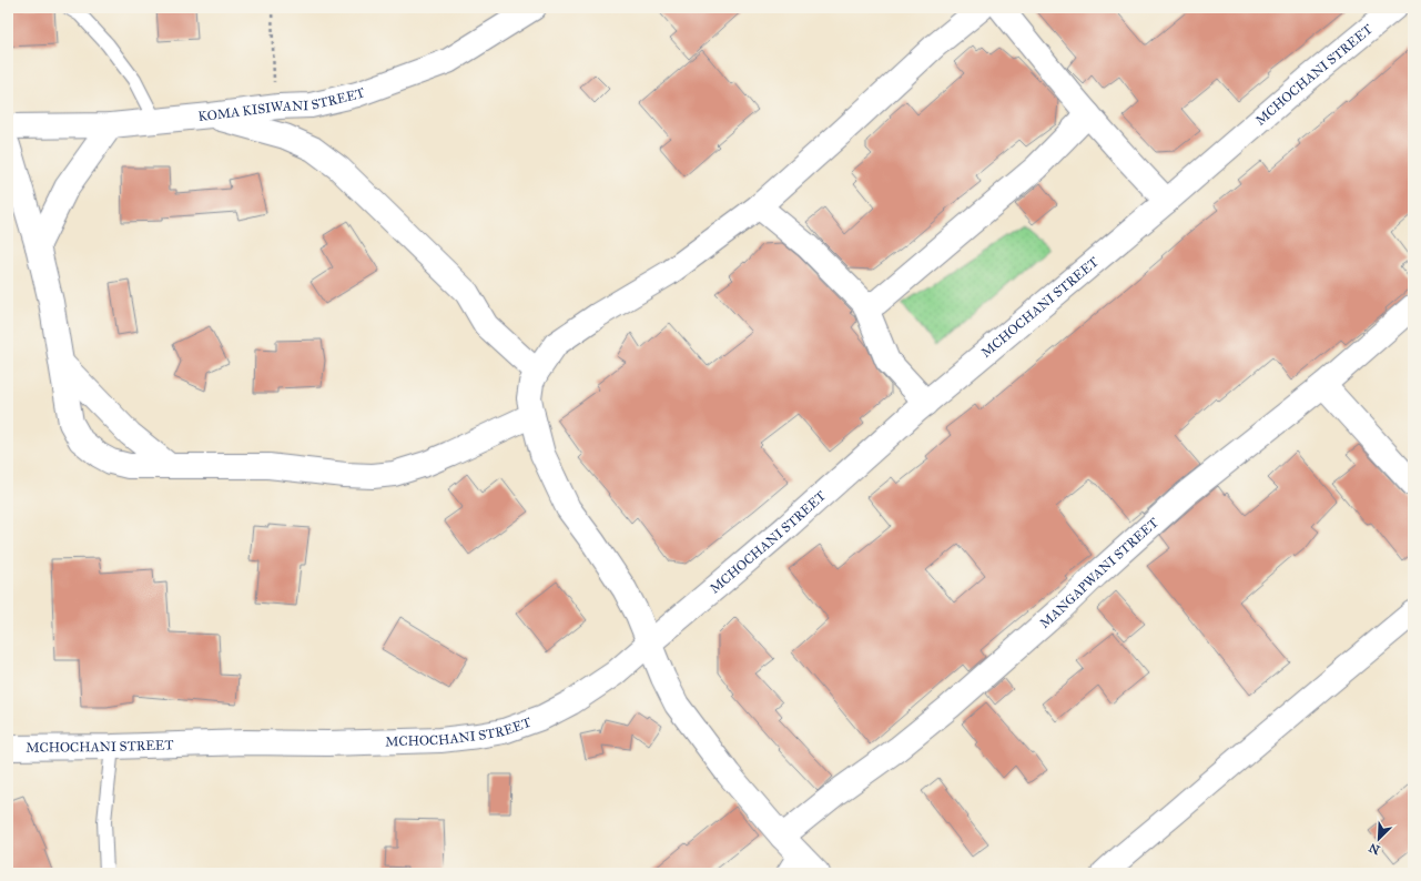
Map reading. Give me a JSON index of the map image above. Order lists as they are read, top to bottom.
{
  "streets": {
    "street": ["MCHOCHANI STREET", "KOMA KISIWANI STREET", "MANGAPWANI STREET"]
  },
  "north": "bottom left"
}
